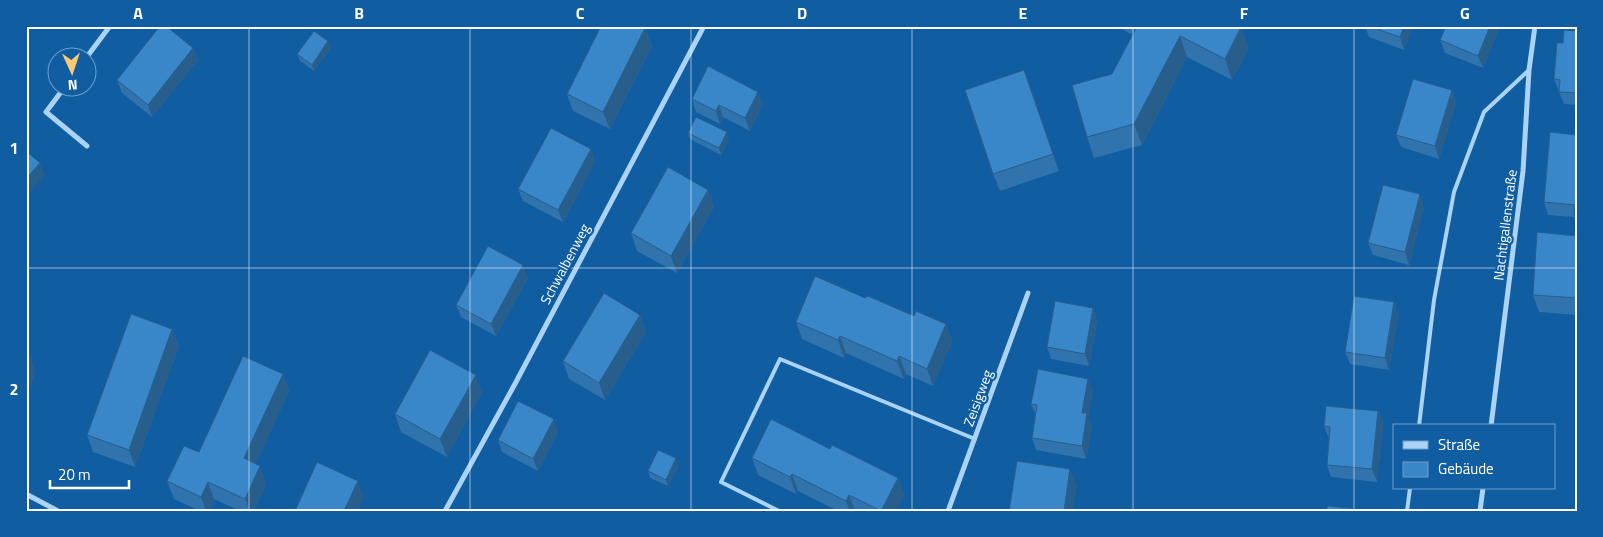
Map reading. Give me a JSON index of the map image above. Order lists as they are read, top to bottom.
{
  "streets": {
    "street": ["Nachtigallenstraße", "Schwalbenweg", "Zeisigweg"]
  },
  "legend": ["Straße", "Gebäude"],
  "scale_bar": "20 m",
  "north": "bottom",
  "grid": {
    "columns": [
      "A",
      "B",
      "C",
      "D",
      "E",
      "F",
      "G"
    ],
    "rows": ["1", "2"]
  }
}
